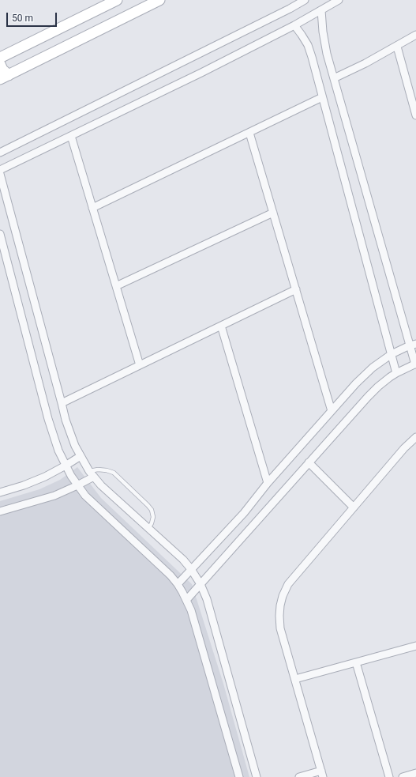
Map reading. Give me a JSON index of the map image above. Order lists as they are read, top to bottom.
{
  "scale_bar": "50 m"
}
